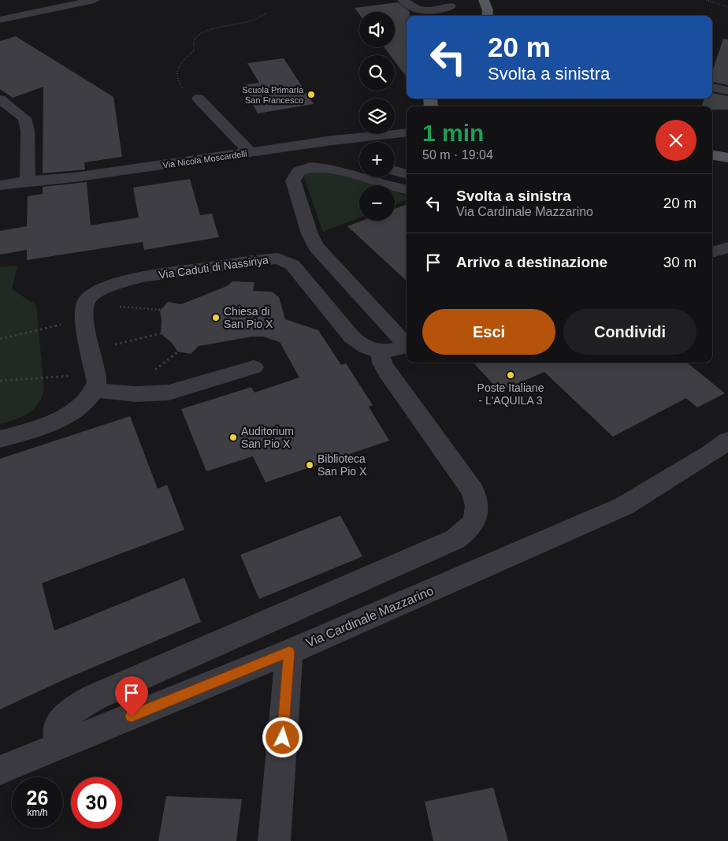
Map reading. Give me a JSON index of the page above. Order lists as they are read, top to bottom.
{
  "streets": {
    "street": ["Via Nicola Moscardelli", "Via Caduti di Nassiriya", "Via Cardinale Mazzarino"]
  },
  "places": [
    "Scuola Primaria San Francesco",
    "Chiesa di San Pio X",
    "Poste Italiane - L'AQUILA 3",
    "Auditorium San Pio X",
    "Biblioteca San Pio X"
  ],
  "page": {
    "map_buttons": ["+", "−"],
    "turn": ["20 m", "Svolta a sinistra"],
    "heading": ["1 min", "50 m · 19:04"],
    "list": [
      {
        "name": "Svolta a sinistra",
        "note": "Via Cardinale Mazzarino",
        "value": "20 m"
      },
      {
        "name": "Arrivo a destinazione",
        "value": "30 m"
      }
    ],
    "buttons": ["Esci", "Condividi"],
    "speed": "26 km/h",
    "limit": "30"
  }
}
